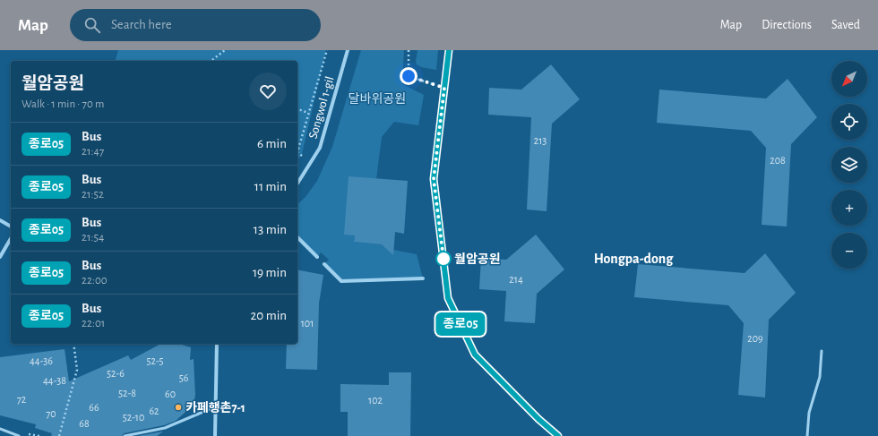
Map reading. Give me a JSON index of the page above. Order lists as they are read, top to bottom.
{
  "streets": {
    "street": ["Songwol 1-gil"]
  },
  "districts": ["Hongpa-dong"],
  "parks": ["달바위공원"],
  "places": ["월암공원", "카페행촌7-1"],
  "lines": ["bus line 종로05"],
  "house_numbers": [
    "213",
    "208",
    "214",
    "101",
    "209",
    "44-36",
    "52-5",
    "52-6",
    "56",
    "44-38",
    "52-8",
    "60",
    "72",
    "102",
    "66",
    "62",
    "70",
    "52-10",
    "68"
  ],
  "north": "bottom left",
  "page": {
    "header": "Map",
    "search": "Search here",
    "nav": ["Map", "Directions", "Saved"],
    "on_map": "종로05",
    "map_buttons": ["+", "−"],
    "heading": ["월암공원", "Walk · 1 min · 70 m"],
    "list": [
      {
        "mark": "종로05",
        "name": "Bus",
        "note": "21:47",
        "value": "6 min"
      },
      {
        "mark": "종로05",
        "name": "Bus",
        "note": "21:52",
        "value": "11 min"
      },
      {
        "mark": "종로05",
        "name": "Bus",
        "note": "21:54",
        "value": "13 min"
      },
      {
        "mark": "종로05",
        "name": "Bus",
        "note": "22:00",
        "value": "19 min"
      },
      {
        "mark": "종로05",
        "name": "Bus",
        "note": "22:01",
        "value": "20 min"
      }
    ]
  }
}
